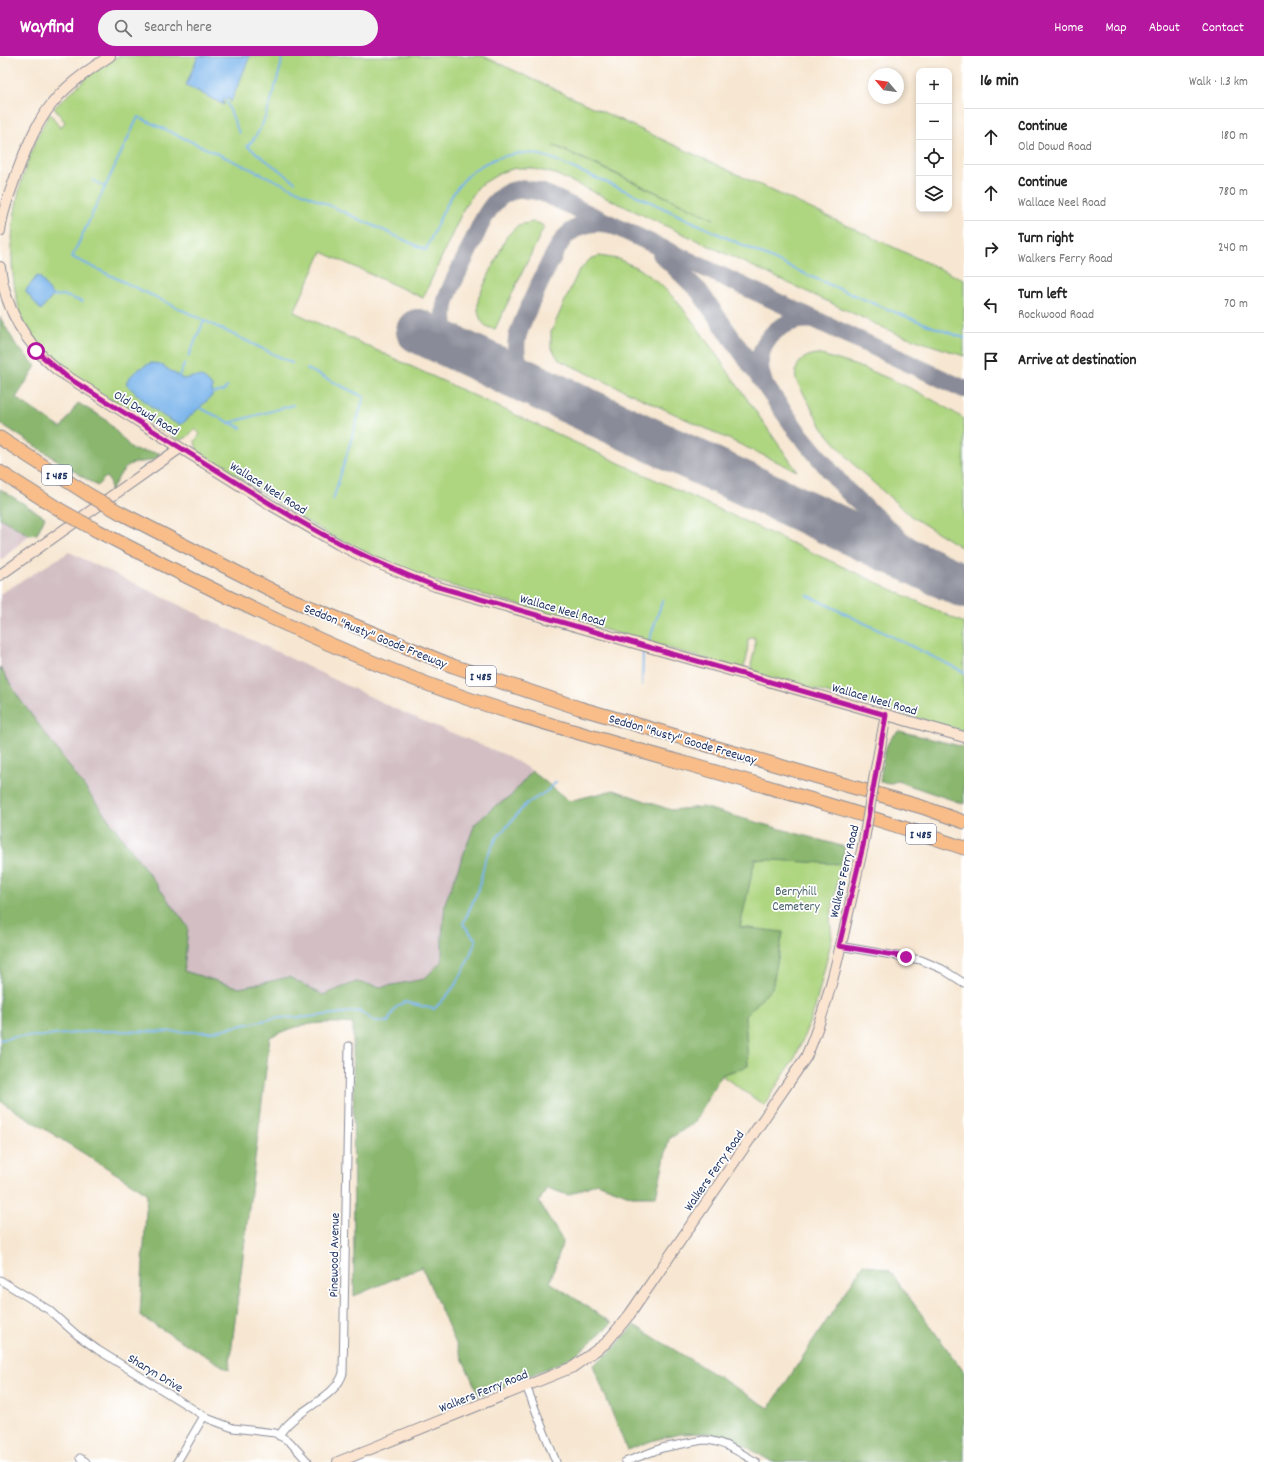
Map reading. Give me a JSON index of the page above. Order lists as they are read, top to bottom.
{
  "streets": {
    "highway": ["I 485", "Seddon \"Rusty\" Goode Freeway"],
    "street": [
      "Old Dowd Road",
      "Wallace Neel Road",
      "Walkers Ferry Road",
      "Pinewood Avenue",
      "Sharyn Drive"
    ]
  },
  "crossings": [
    ["Old Dowd Road", "Wallace Neel Road"],
    ["Wallace Neel Road", "Walkers Ferry Road"],
    ["Pinewood Avenue", "Sharyn Drive"]
  ],
  "parks": ["Berryhill Cemetery"],
  "north": "top left",
  "page": {
    "header": "Wayfind",
    "search": "Search here",
    "nav": [
      "Home",
      "Map",
      "About",
      "Contact"
    ],
    "heading": ["16 min", "Walk · 1.3 km"],
    "map_buttons": ["+", "−"],
    "list": [
      ["Continue", "Old Dowd Road", "180 m"],
      ["Continue", "Wallace Neel Road", "780 m"],
      ["Turn right", "Walkers Ferry Road", "240 m"],
      ["Turn left", "Rockwood Road", "70 m"],
      "Arrive at destination"
    ]
  }
}
